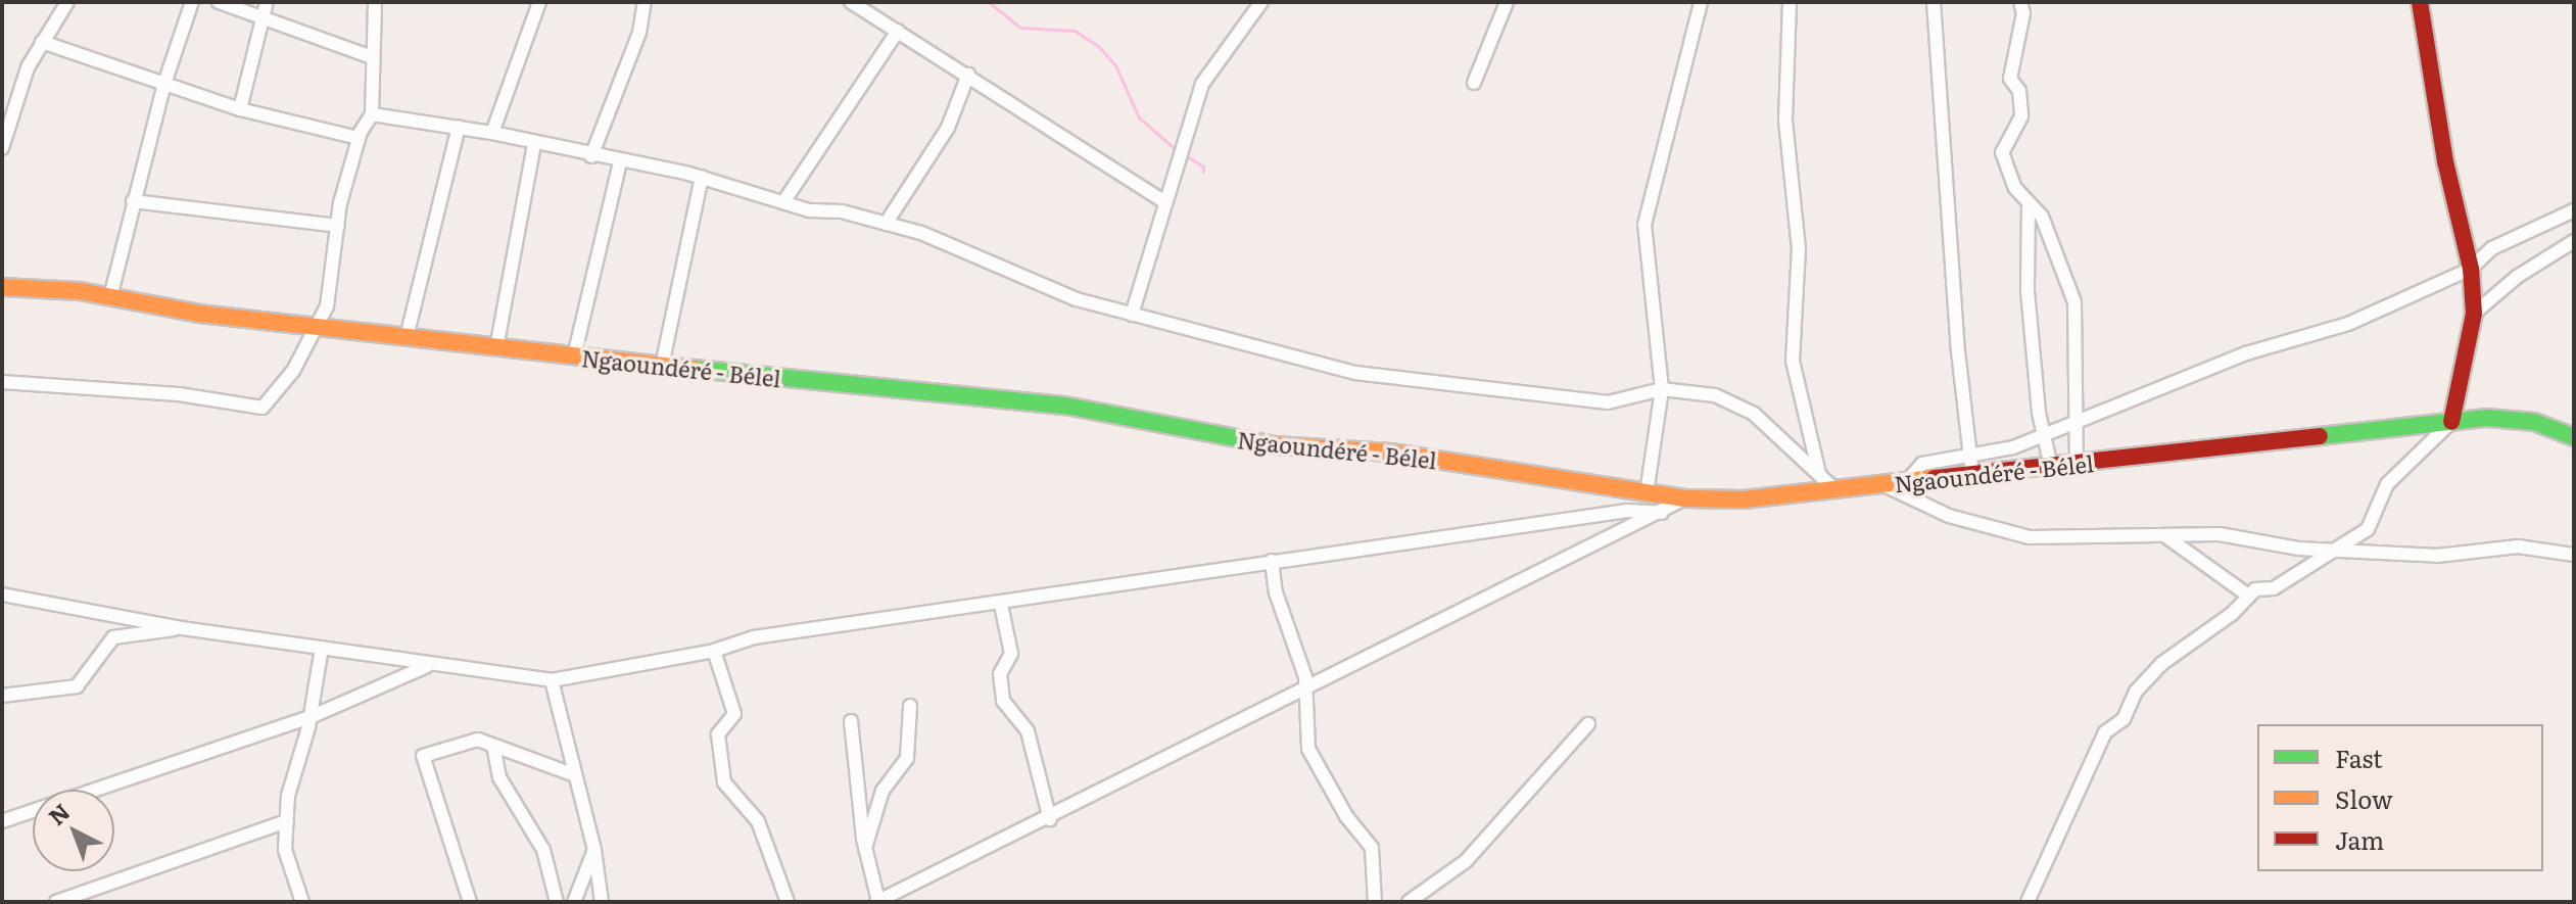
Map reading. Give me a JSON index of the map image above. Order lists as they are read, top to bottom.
{
  "streets": {
    "main road": ["Ngaoundéré - Bélel"]
  },
  "legend": ["Fast", "Slow", "Jam"],
  "north": "top left"
}
